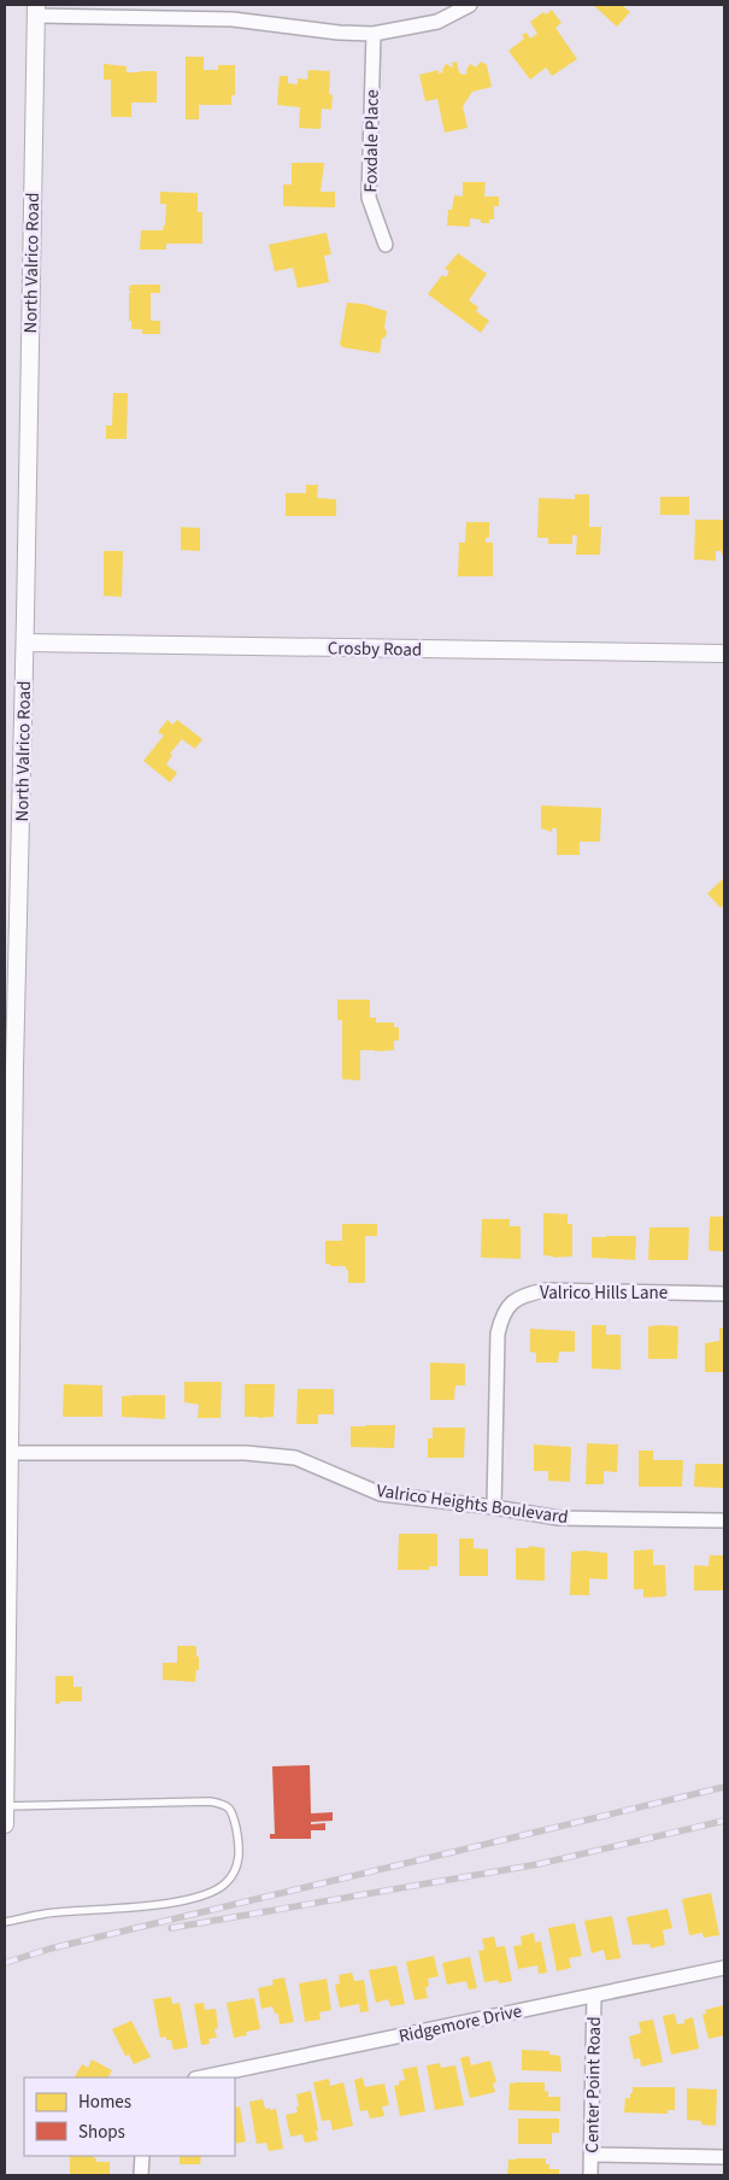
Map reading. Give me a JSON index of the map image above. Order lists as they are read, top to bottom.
{
  "streets": {
    "street": [
      "Foxdale Place",
      "North Valrico Road",
      "Crosby Road",
      "Valrico Hills Lane",
      "Valrico Heights Boulevard",
      "Ridgemore Drive",
      "Center Point Road"
    ]
  },
  "crossings": [
    ["North Valrico Road", "Crosby Road"],
    ["North Valrico Road", "Valrico Heights Boulevard"],
    ["Valrico Hills Lane", "Valrico Heights Boulevard"],
    ["Ridgemore Drive", "Center Point Road"]
  ],
  "legend": ["Homes", "Shops"]
}
